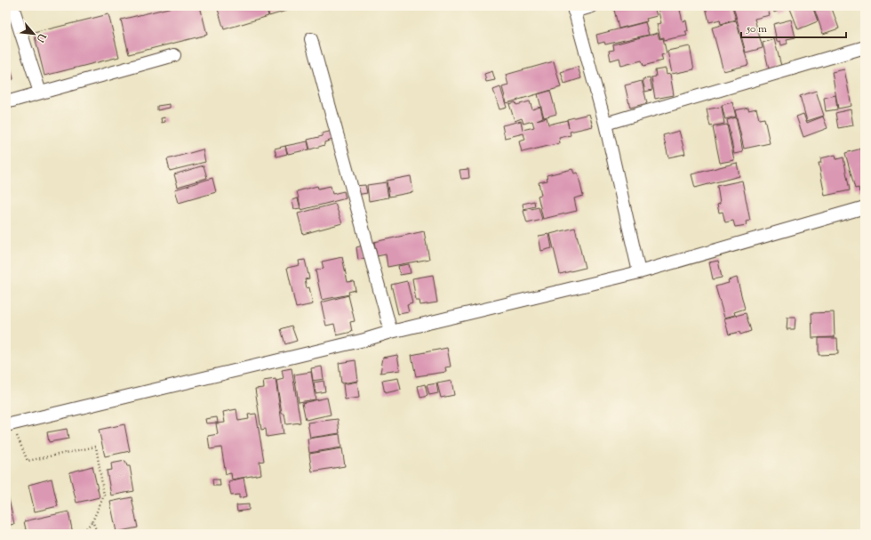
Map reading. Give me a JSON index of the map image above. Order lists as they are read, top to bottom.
{
  "scale_bar": "50 m",
  "north": "bottom right"
}
